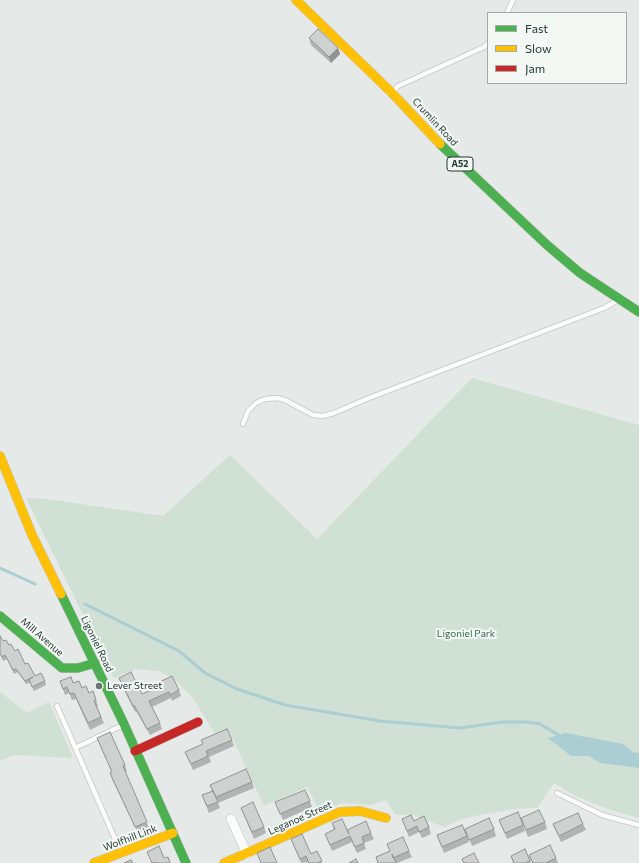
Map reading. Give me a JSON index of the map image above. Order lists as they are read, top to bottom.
{
  "streets": {
    "street": [
      "Crumlin Road",
      "A52",
      "Mill Avenue",
      "Ligoniel Road",
      "Leganoe Street",
      "Wolfhill Link"
    ]
  },
  "crossings": [
    ["Mill Avenue", "Ligoniel Road"],
    ["Ligoniel Road", "Wolfhill Link"]
  ],
  "parks": ["Ligoniel Park"],
  "places": ["Lever Street"],
  "legend": ["Fast", "Slow", "Jam"]
}
